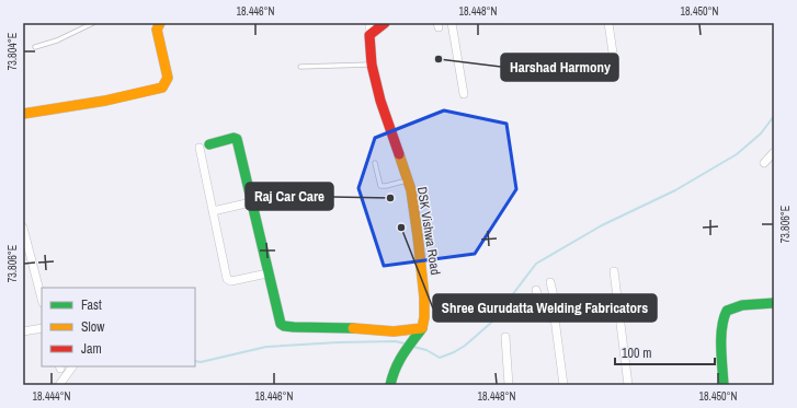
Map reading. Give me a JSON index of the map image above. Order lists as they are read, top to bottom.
{
  "streets": {
    "street": ["DSK Vishwa Road"]
  },
  "places": ["Harshad Harmony", "Raj Car Care", "Shree Gurudatta Welding Fabricators"],
  "legend": ["Fast", "Slow", "Jam"],
  "scale_bar": "100 m",
  "coordinates": [
    "18.446°N",
    "18.448°N",
    "18.450°N",
    "73.804°E",
    "73.806°E",
    "18.444°N"
  ]
}
